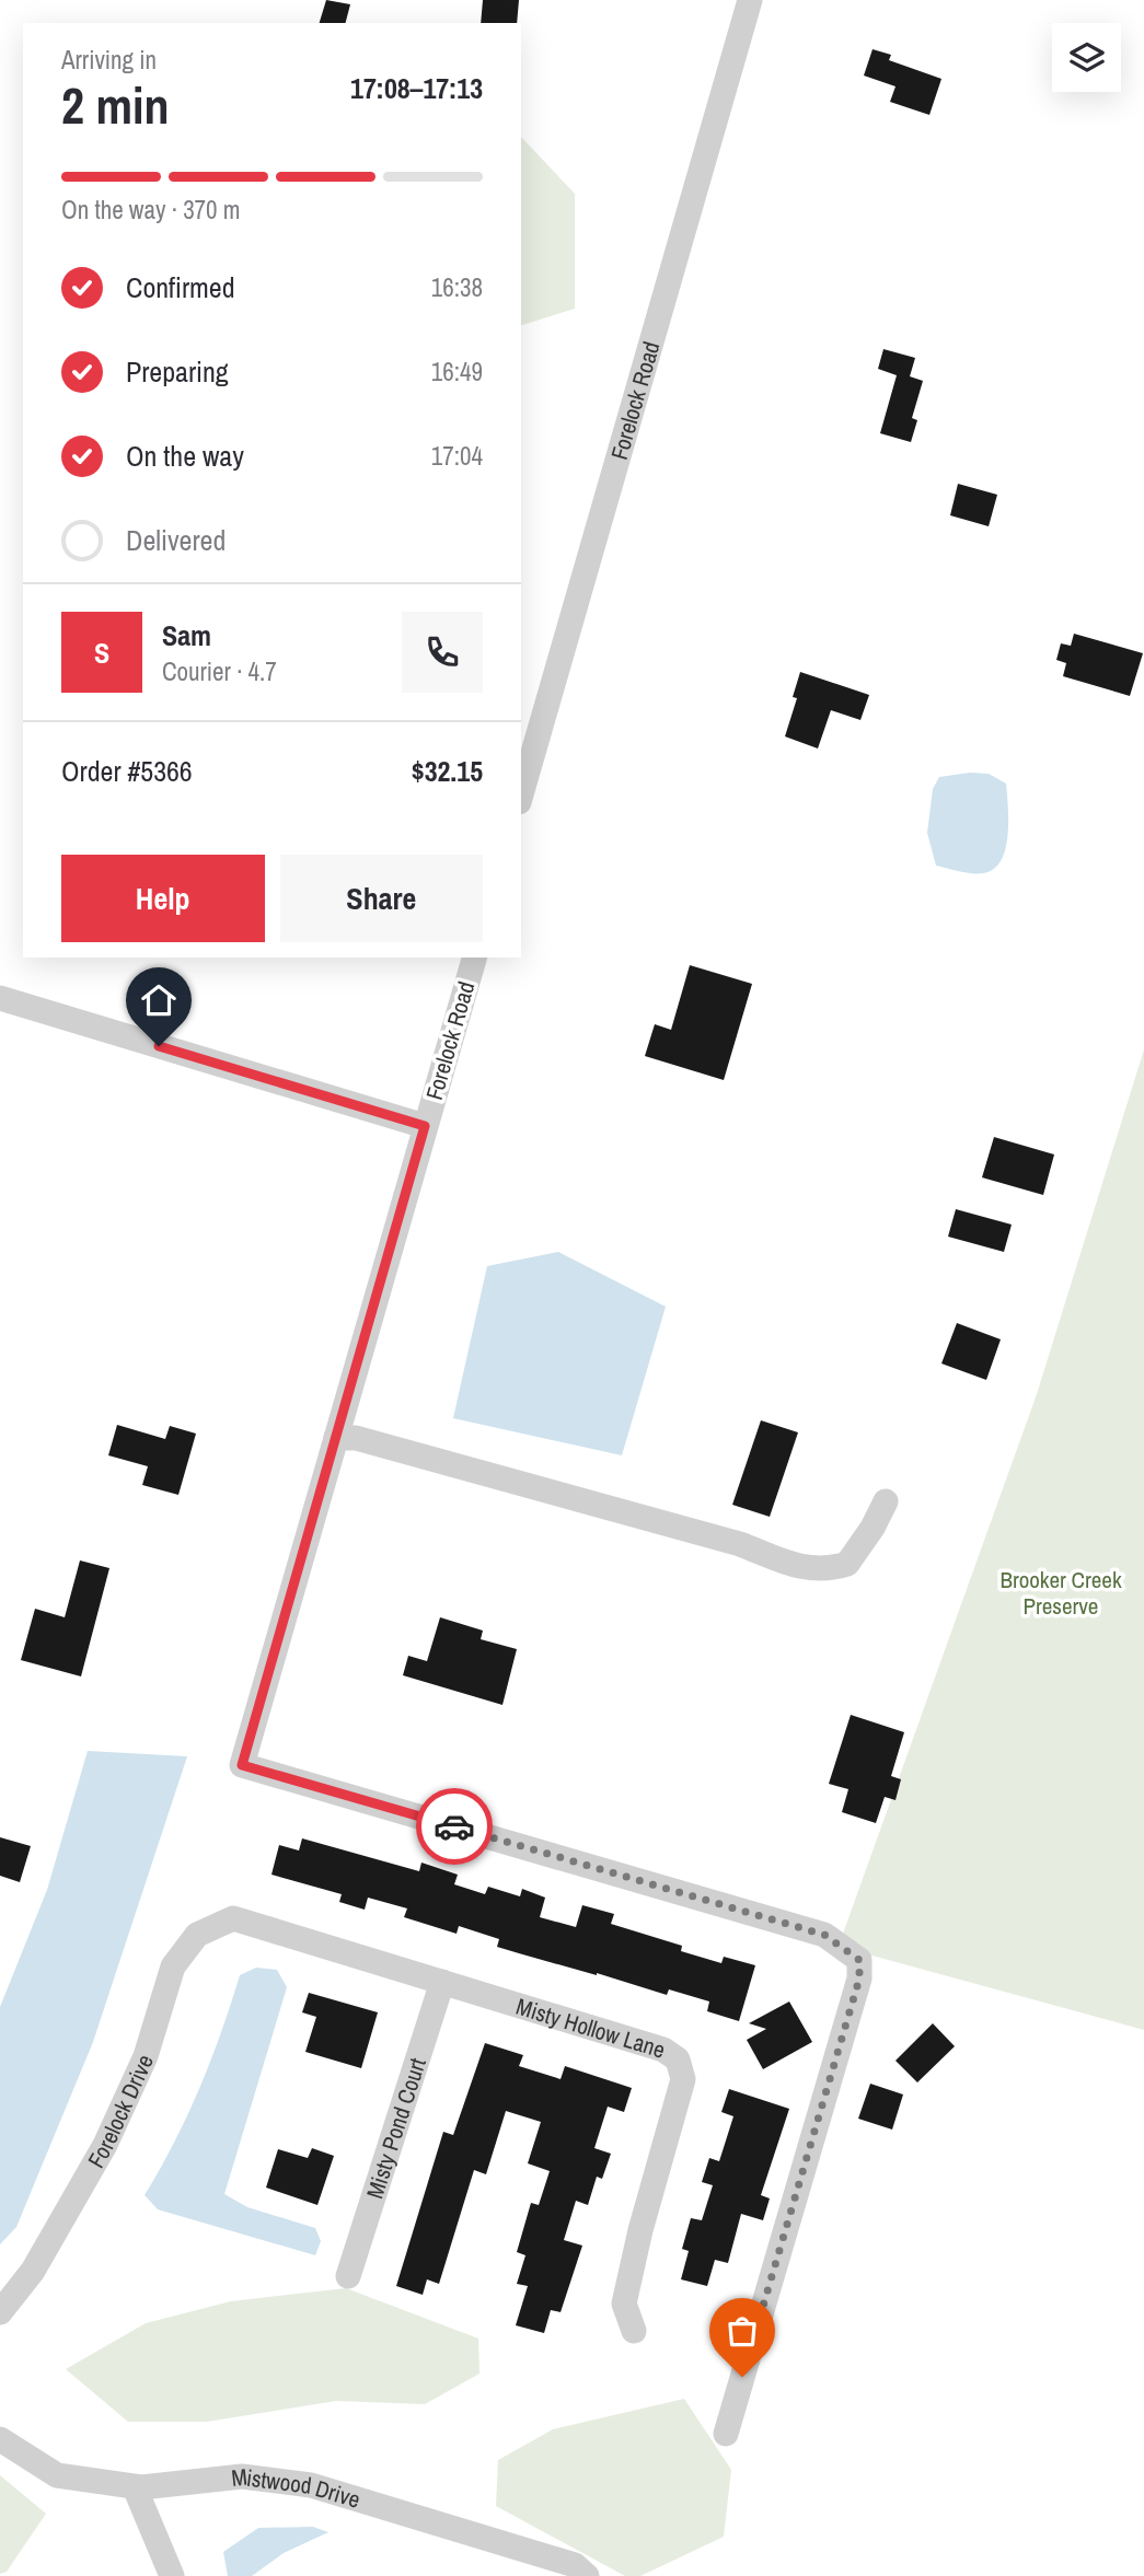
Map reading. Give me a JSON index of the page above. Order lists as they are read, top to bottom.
{
  "streets": {
    "street": [
      "Forelock Road",
      "Misty Hollow Lane",
      "Forelock Drive",
      "Misty Pond Court",
      "Mistwood Drive"
    ]
  },
  "crossings": [
    ["Misty Hollow Lane", "Forelock Drive"],
    ["Misty Hollow Lane", "Misty Pond Court"]
  ],
  "parks": ["Brooker Creek Preserve"],
  "page": {
    "heading": ["2 min", "Arriving in", "17:08–17:13"],
    "panel": [
      "Sam",
      "Courier · 4.7",
      "Order #5366",
      "$32.15"
    ],
    "bar": "On the way · 370 m",
    "list": [
      ["Confirmed", "16:38"],
      ["Preparing", "16:49"],
      ["On the way", "17:04"],
      "Delivered"
    ],
    "round": "S",
    "buttons": ["Help", "Share"]
  }
}
